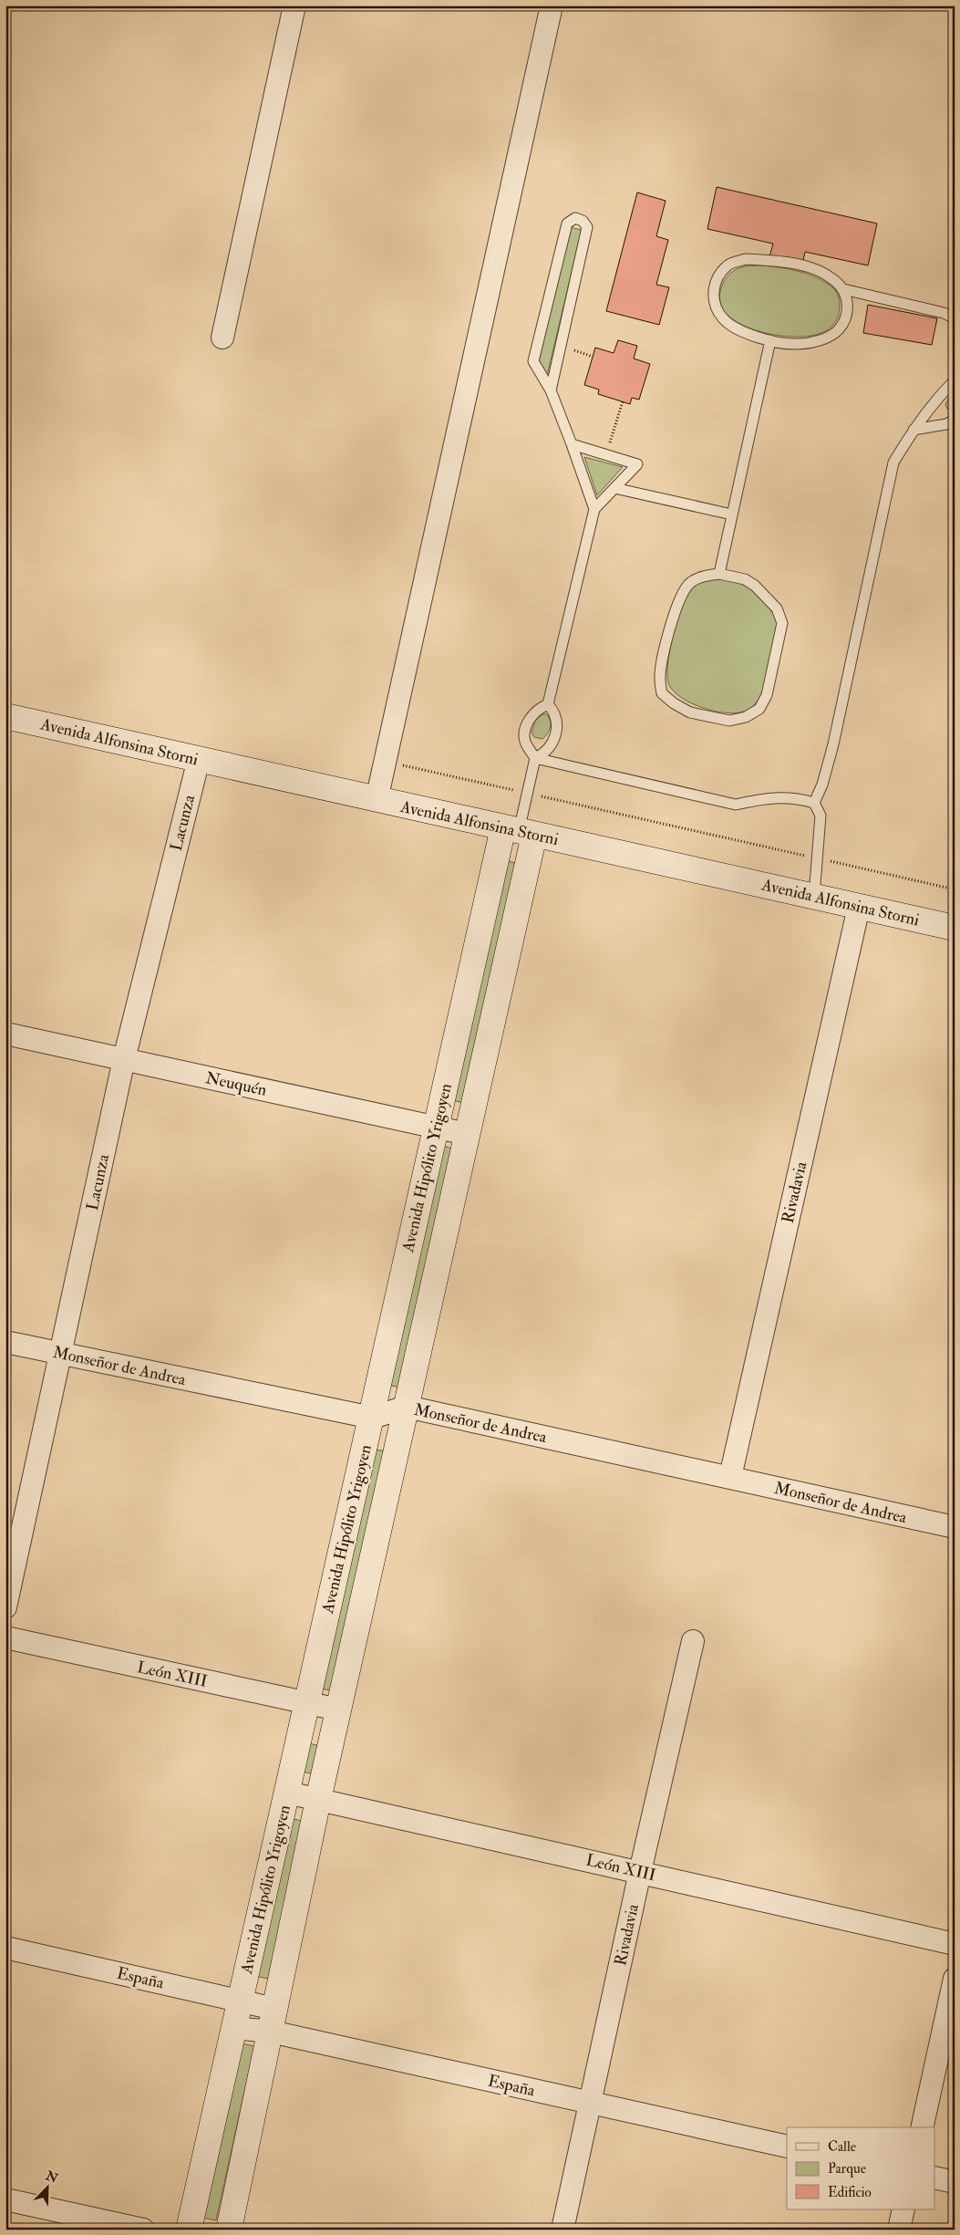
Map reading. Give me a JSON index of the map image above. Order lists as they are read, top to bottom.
{
  "streets": {
    "main road": ["Avenida Alfonsina Storni", "Avenida Hipólito Yrigoyen"],
    "street": [
      "Lacunza",
      "Neuquén",
      "Rivadavia",
      "Monseñor de Andrea",
      "León XIII",
      "España"
    ]
  },
  "crossings": [
    ["Avenida Alfonsina Storni", "Lacunza"],
    ["Avenida Alfonsina Storni", "Avenida Hipólito Yrigoyen"],
    ["Avenida Alfonsina Storni", "Rivadavia"],
    ["Lacunza", "Neuquén"],
    ["Lacunza", "Monseñor de Andrea"],
    ["Neuquén", "Avenida Hipólito Yrigoyen"],
    ["Avenida Hipólito Yrigoyen", "Monseñor de Andrea"],
    ["Avenida Hipólito Yrigoyen", "León XIII"],
    ["Avenida Hipólito Yrigoyen", "España"],
    ["Rivadavia", "Monseñor de Andrea"],
    ["Rivadavia", "León XIII"],
    ["Rivadavia", "España"]
  ],
  "legend": ["Calle", "Parque", "Edificio"],
  "north": "top right"
}
